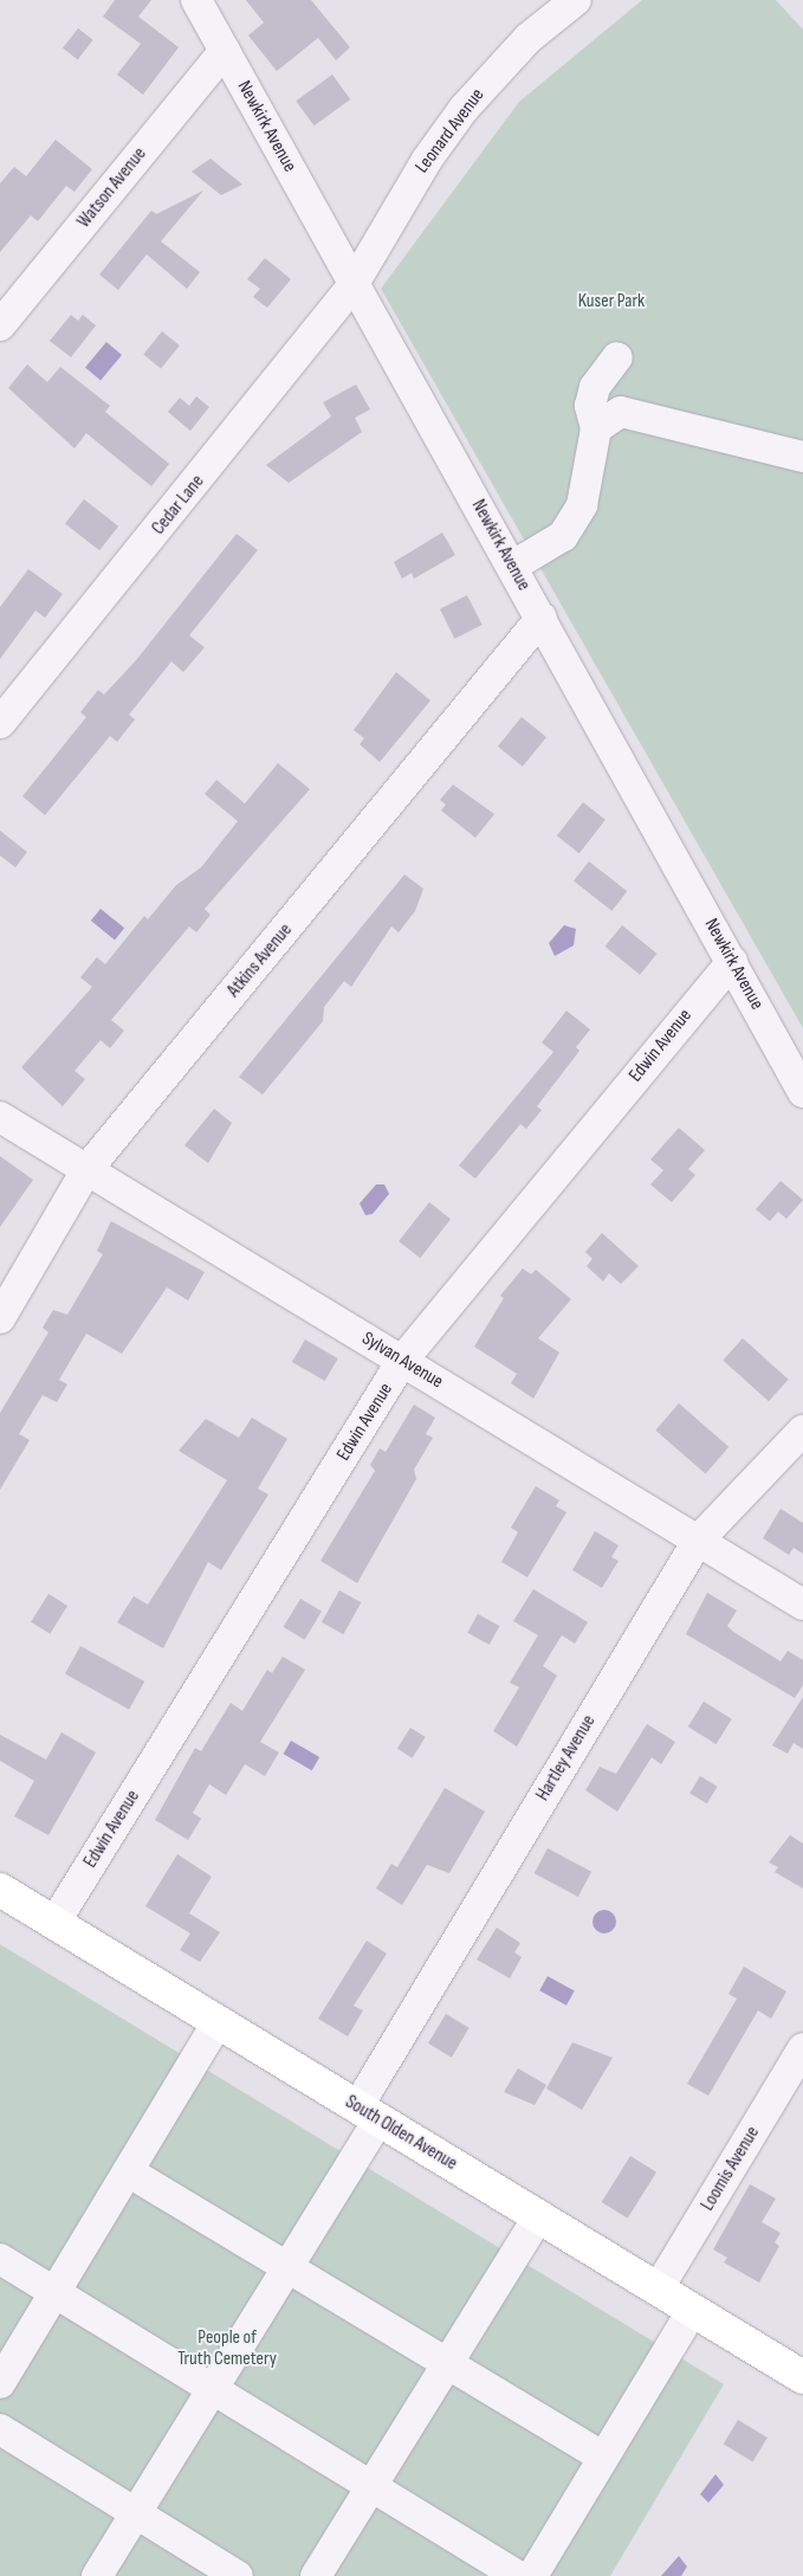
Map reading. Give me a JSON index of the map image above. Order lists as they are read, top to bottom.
{
  "streets": {
    "main road": ["South Olden Avenue"],
    "street": [
      "Newkirk Avenue",
      "Leonard Avenue",
      "Watson Avenue",
      "Cedar Lane",
      "Atkins Avenue",
      "Edwin Avenue",
      "Sylvan Avenue",
      "Hartley Avenue",
      "Loomis Avenue"
    ]
  },
  "crossings": [
    ["Newkirk Avenue", "Leonard Avenue"],
    ["Newkirk Avenue", "Watson Avenue"],
    ["Newkirk Avenue", "Cedar Lane"],
    ["Newkirk Avenue", "Atkins Avenue"],
    ["Newkirk Avenue", "Edwin Avenue"],
    ["Leonard Avenue", "Cedar Lane"],
    ["Atkins Avenue", "Sylvan Avenue"],
    ["Edwin Avenue", "Sylvan Avenue"],
    ["Edwin Avenue", "South Olden Avenue"],
    ["Sylvan Avenue", "Hartley Avenue"],
    ["Hartley Avenue", "South Olden Avenue"],
    ["South Olden Avenue", "Loomis Avenue"]
  ],
  "parks": ["Kuser Park", "People of Truth Cemetery"]
}
